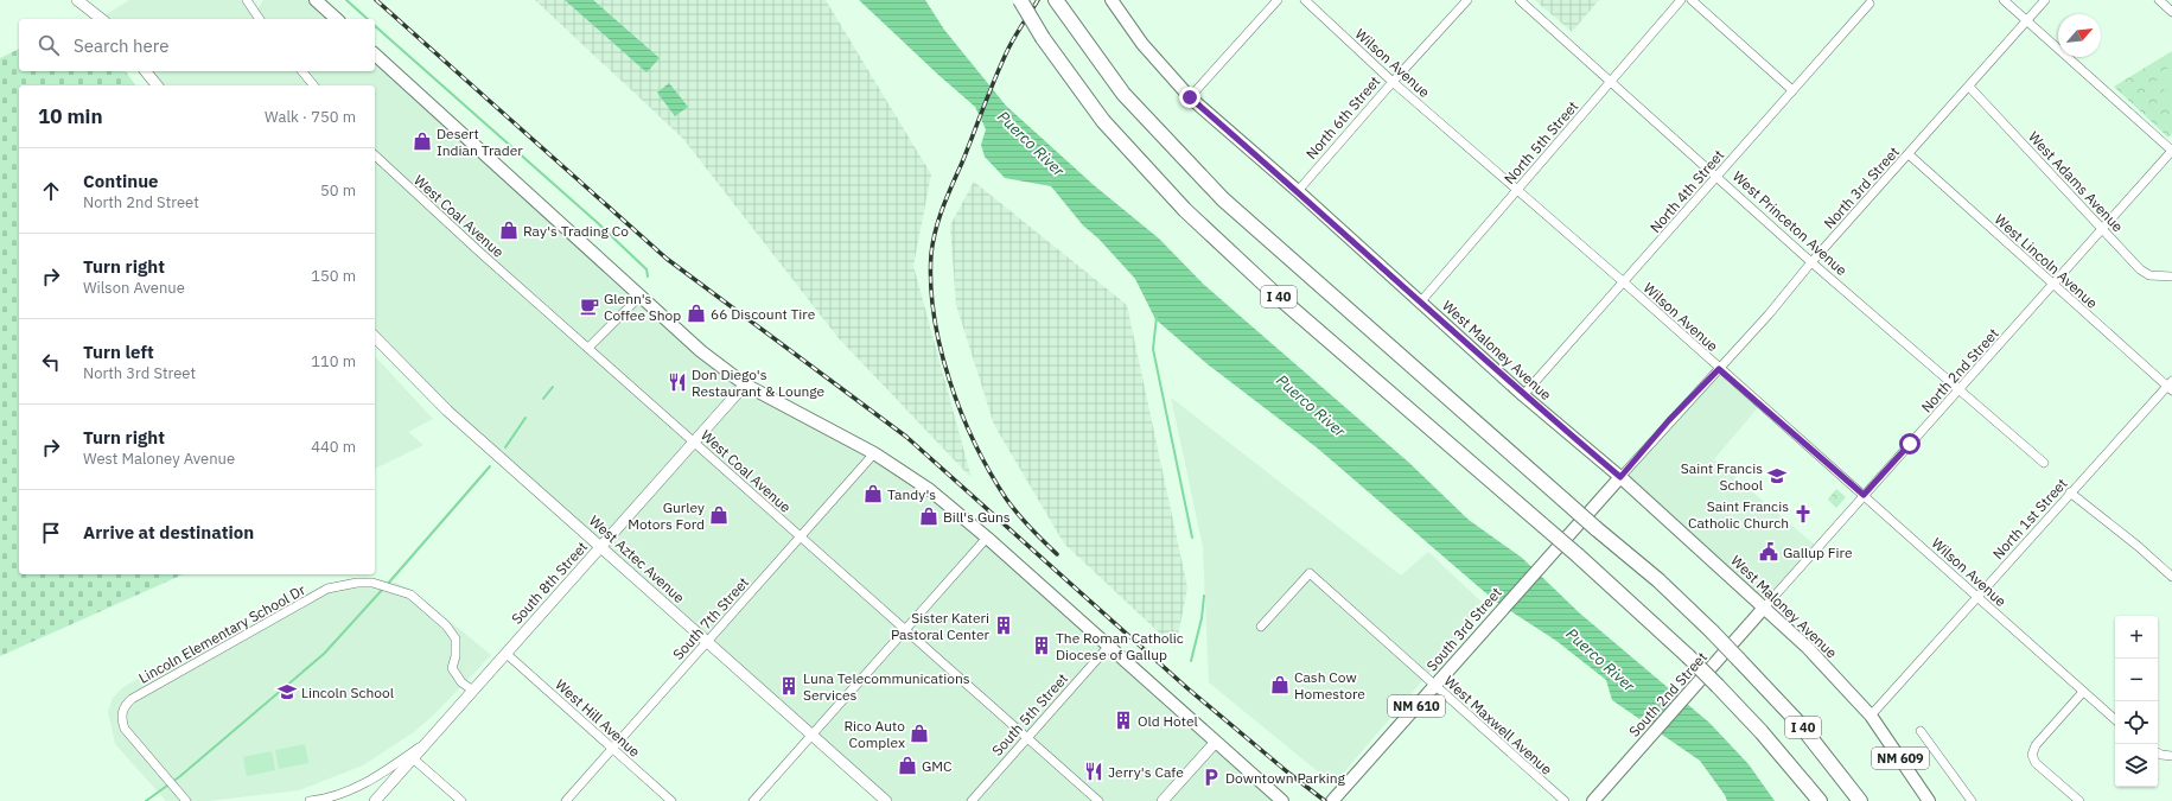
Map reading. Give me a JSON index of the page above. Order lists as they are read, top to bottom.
{
  "streets": {
    "highway": ["I 40"],
    "main road": [
      "West Maloney Avenue",
      "West Aztec Avenue",
      "South 8th Street",
      "South 3rd Street",
      "South 2nd Street",
      "NM 610",
      "NM 609"
    ],
    "street": [
      "Wilson Avenue",
      "North 6th Street",
      "North 5th Street",
      "West Adams Avenue",
      "North 3rd Street",
      "North 4th Street",
      "West Coal Avenue",
      "West Princeton Avenue",
      "West Lincoln Avenue",
      "North 2nd Street",
      "North 1st Street",
      "South 7th Street",
      "Lincoln Elementary School Dr",
      "South 5th Street",
      "West Hill Avenue",
      "West Maxwell Avenue"
    ]
  },
  "crossings": [
    ["Wilson Avenue", "North 6th Street"],
    ["Wilson Avenue", "North 5th Street"],
    ["Wilson Avenue", "North 3rd Street"],
    ["Wilson Avenue", "North 4th Street"],
    ["Wilson Avenue", "North 2nd Street"],
    ["Wilson Avenue", "North 1st Street"],
    ["North 6th Street", "West Maloney Avenue"],
    ["North 5th Street", "West Princeton Avenue"],
    ["North 5th Street", "West Maloney Avenue"],
    ["West Adams Avenue", "North 3rd Street"],
    ["West Adams Avenue", "North 2nd Street"],
    ["North 3rd Street", "West Princeton Avenue"],
    ["North 3rd Street", "West Lincoln Avenue"],
    ["North 3rd Street", "West Maloney Avenue"],
    ["North 3rd Street", "South 3rd Street"],
    ["North 4th Street", "West Princeton Avenue"],
    ["North 4th Street", "West Maloney Avenue"],
    ["West Coal Avenue", "South 8th Street"],
    ["West Coal Avenue", "South 7th Street"],
    ["West Coal Avenue", "South 5th Street"],
    ["West Princeton Avenue", "North 2nd Street"],
    ["West Lincoln Avenue", "North 2nd Street"],
    ["West Lincoln Avenue", "North 1st Street"],
    ["West Maloney Avenue", "North 2nd Street"],
    ["West Maloney Avenue", "North 1st Street"],
    ["West Maloney Avenue", "South 3rd Street"],
    ["West Maloney Avenue", "South 2nd Street"],
    ["West Maloney Avenue", "NM 609"],
    ["North 2nd Street", "South 2nd Street"],
    ["North 1st Street", "NM 609"],
    ["West Aztec Avenue", "South 8th Street"],
    ["West Aztec Avenue", "South 7th Street"],
    ["South 8th Street", "Lincoln Elementary School Dr"],
    ["South 8th Street", "West Hill Avenue"],
    ["South 7th Street", "West Hill Avenue"],
    ["South 3rd Street", "West Maxwell Avenue"]
  ],
  "water": ["Puerco River"],
  "places": {
    "shop": [
      "Desert Indian Trader",
      "Ray's Trading Co",
      "66 Discount Tire",
      "Tandy's",
      "Gurley Motors Ford",
      "Bill's Guns",
      "Cash Cow Homestore",
      "Rico Auto Complex",
      "GMC"
    ],
    "cafe": ["Glenn's Coffee Shop"],
    "restaurant": ["Don Diego's Restaurant & Lounge", "Jerry's Cafe"],
    "school or university": ["Saint Francis School", "Lincoln School"],
    "church": ["Saint Francis Catholic Church"],
    "public building": ["Gallup Fire"],
    "building": [
      "Sister Kateri Pastoral Center",
      "The Roman Catholic Diocese of Gallup",
      "Luna Telecommunications Services",
      "Old Hotel"
    ],
    "parking": ["Downtown Parking"]
  },
  "north": "top right",
  "page": {
    "search": "Search here",
    "heading": ["10 min", "Walk · 750 m"],
    "list": [
      ["Continue", "North 2nd Street", "50 m"],
      ["Turn right", "Wilson Avenue", "150 m"],
      ["Turn left", "North 3rd Street", "110 m"],
      ["Turn right", "West Maloney Avenue", "440 m"],
      "Arrive at destination"
    ],
    "map_buttons": ["+", "−"]
  }
}
